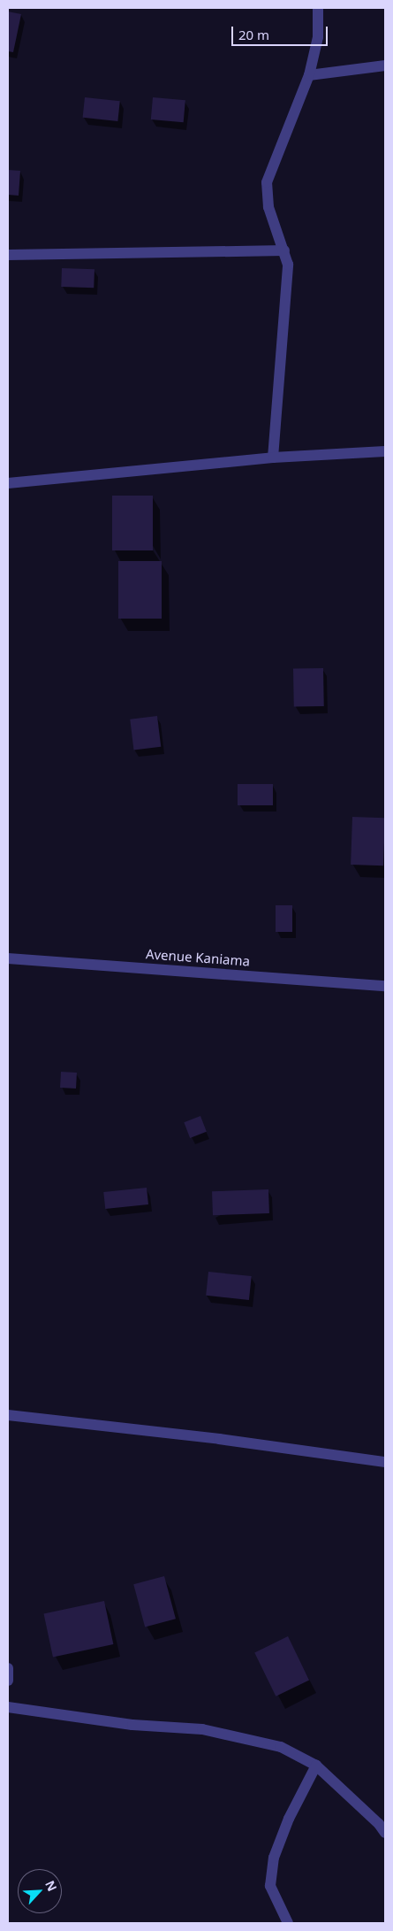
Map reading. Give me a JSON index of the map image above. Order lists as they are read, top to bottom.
{
  "streets": {
    "street": ["Avenue Kaniama"]
  },
  "scale_bar": "20 m",
  "north": "top right"
}
